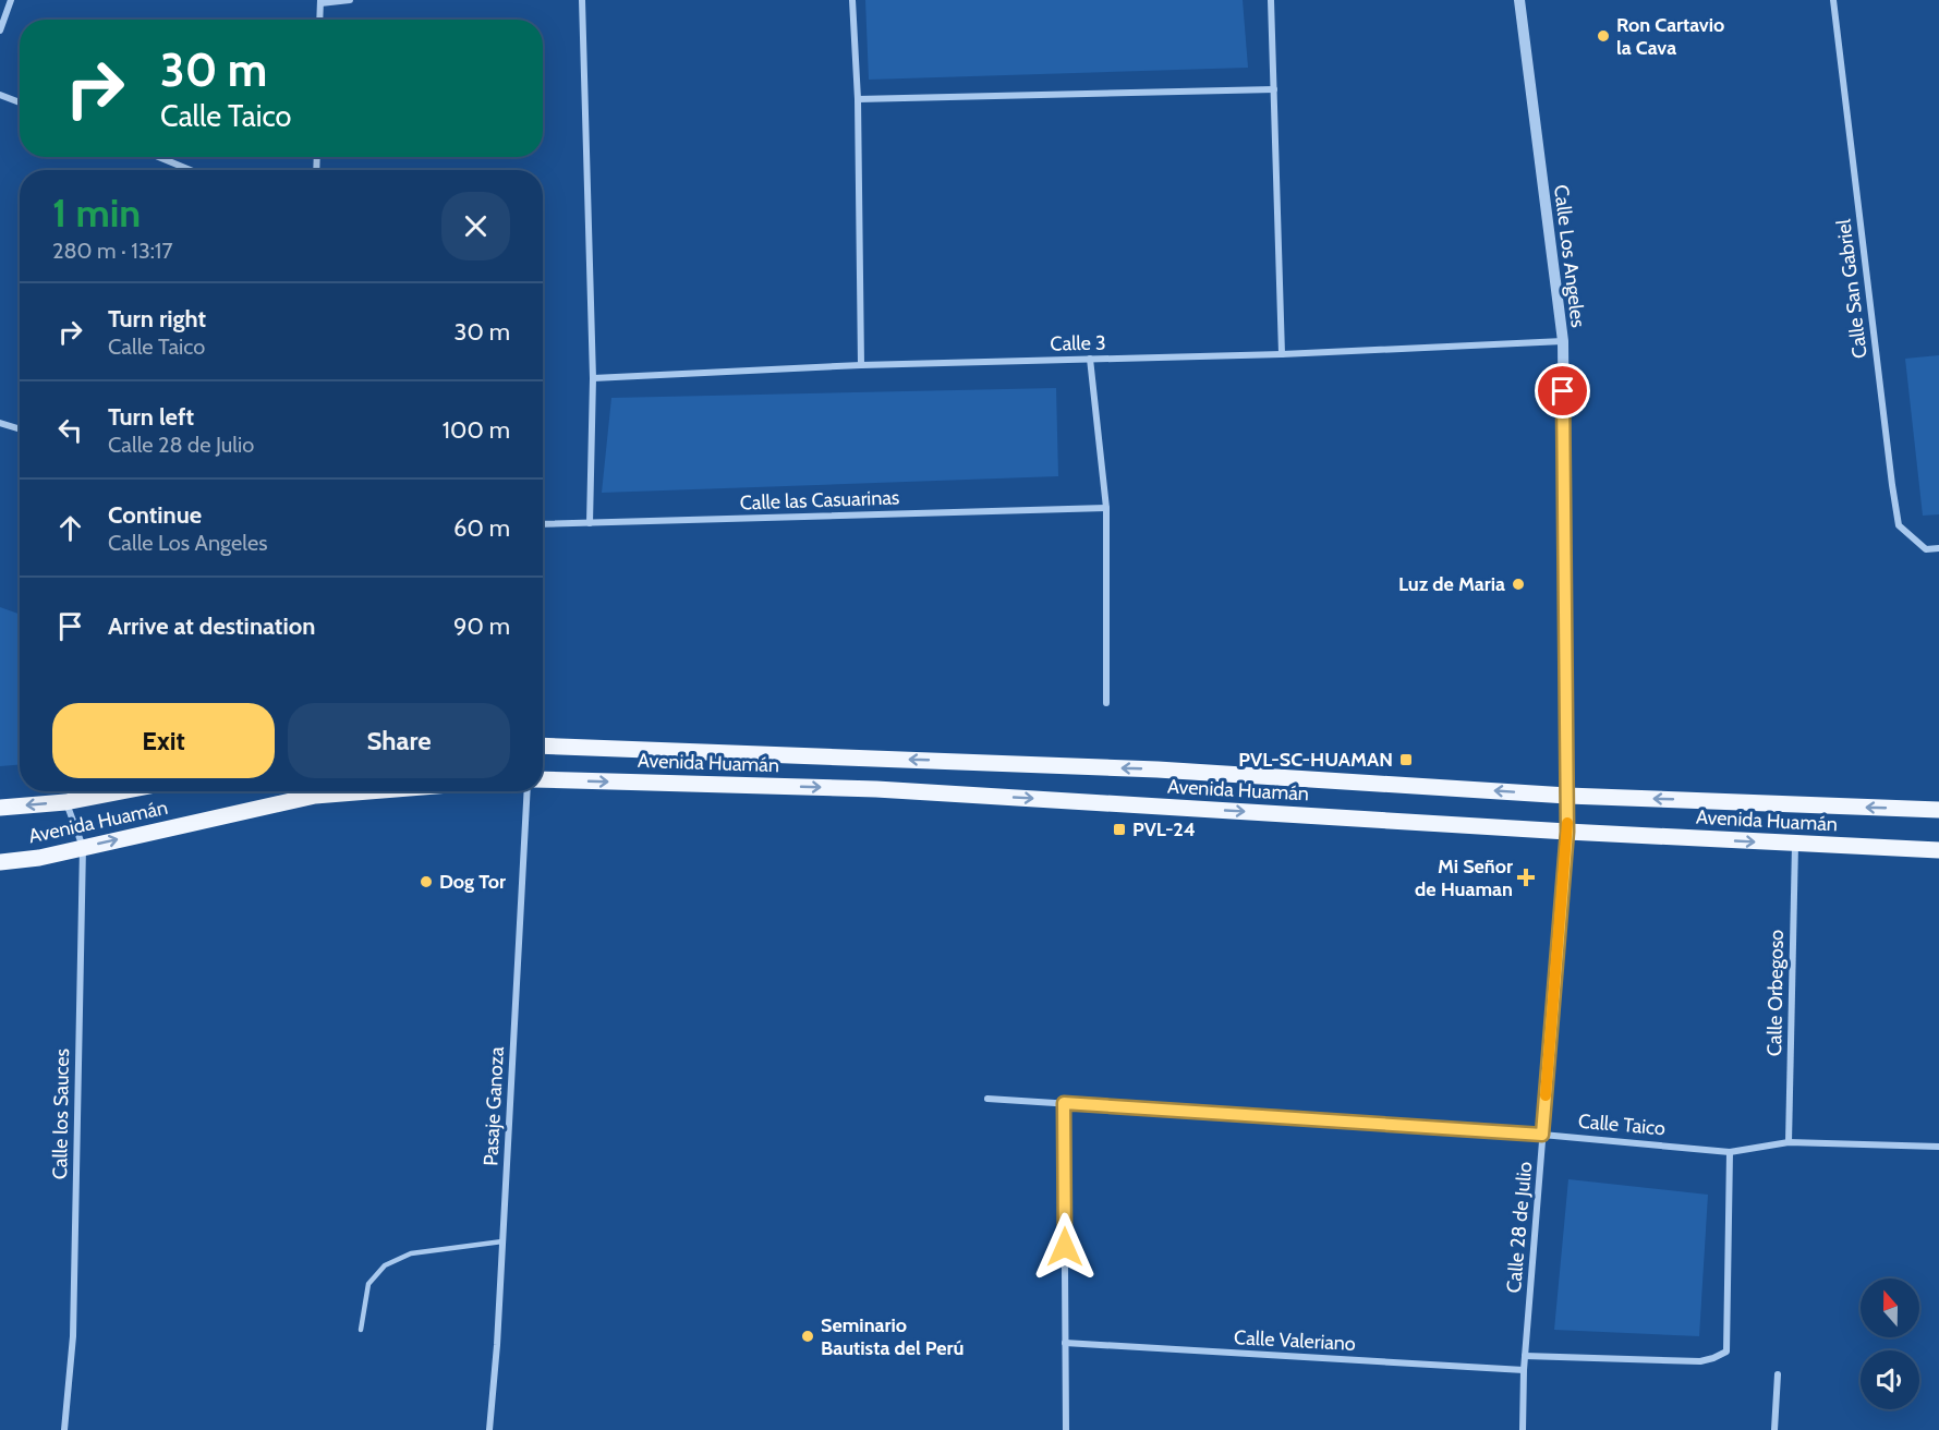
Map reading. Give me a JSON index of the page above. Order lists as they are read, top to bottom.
{
  "streets": {
    "main road": ["Avenida Huamán"],
    "street": [
      "Calle Los Angeles",
      "Calle San Gabriel",
      "Calle 3",
      "Calle las Casuarinas",
      "Calle Orbegoso",
      "Pasaje Ganoza",
      "Calle los Sauces",
      "Calle Taico",
      "Calle 28 de Julio",
      "Calle Valeriano"
    ]
  },
  "crossings": [
    ["Calle Los Angeles", "Calle 3"],
    ["Calle Los Angeles", "Avenida Huamán"],
    ["Calle Los Angeles", "Calle 28 de Julio"],
    ["Avenida Huamán", "Calle Orbegoso"],
    ["Avenida Huamán", "Calle los Sauces"],
    ["Avenida Huamán", "Calle 28 de Julio"],
    ["Calle Orbegoso", "Calle Taico"],
    ["Calle Taico", "Calle 28 de Julio"],
    ["Calle 28 de Julio", "Calle Valeriano"]
  ],
  "places": {
    "other": [
      "Ron Cartavio la Cava",
      "Luz de Maria",
      "Dog Tor",
      "Seminario Bautista del Perú"
    ],
    "transit": ["PVL-SC-HUAMAN", "PVL-24"],
    "health": ["Mi Señor de Huaman"]
  },
  "north": "top",
  "page": {
    "turn": ["30 m", "Calle Taico"],
    "heading": ["1 min", "280 m · 13:17"],
    "list": [
      {
        "name": "Turn right",
        "note": "Calle Taico",
        "value": "30 m"
      },
      {
        "name": "Turn left",
        "note": "Calle 28 de Julio",
        "value": "100 m"
      },
      {
        "name": "Continue",
        "note": "Calle Los Angeles",
        "value": "60 m"
      },
      {
        "name": "Arrive at destination",
        "value": "90 m"
      }
    ],
    "buttons": ["Exit", "Share"]
  }
}
